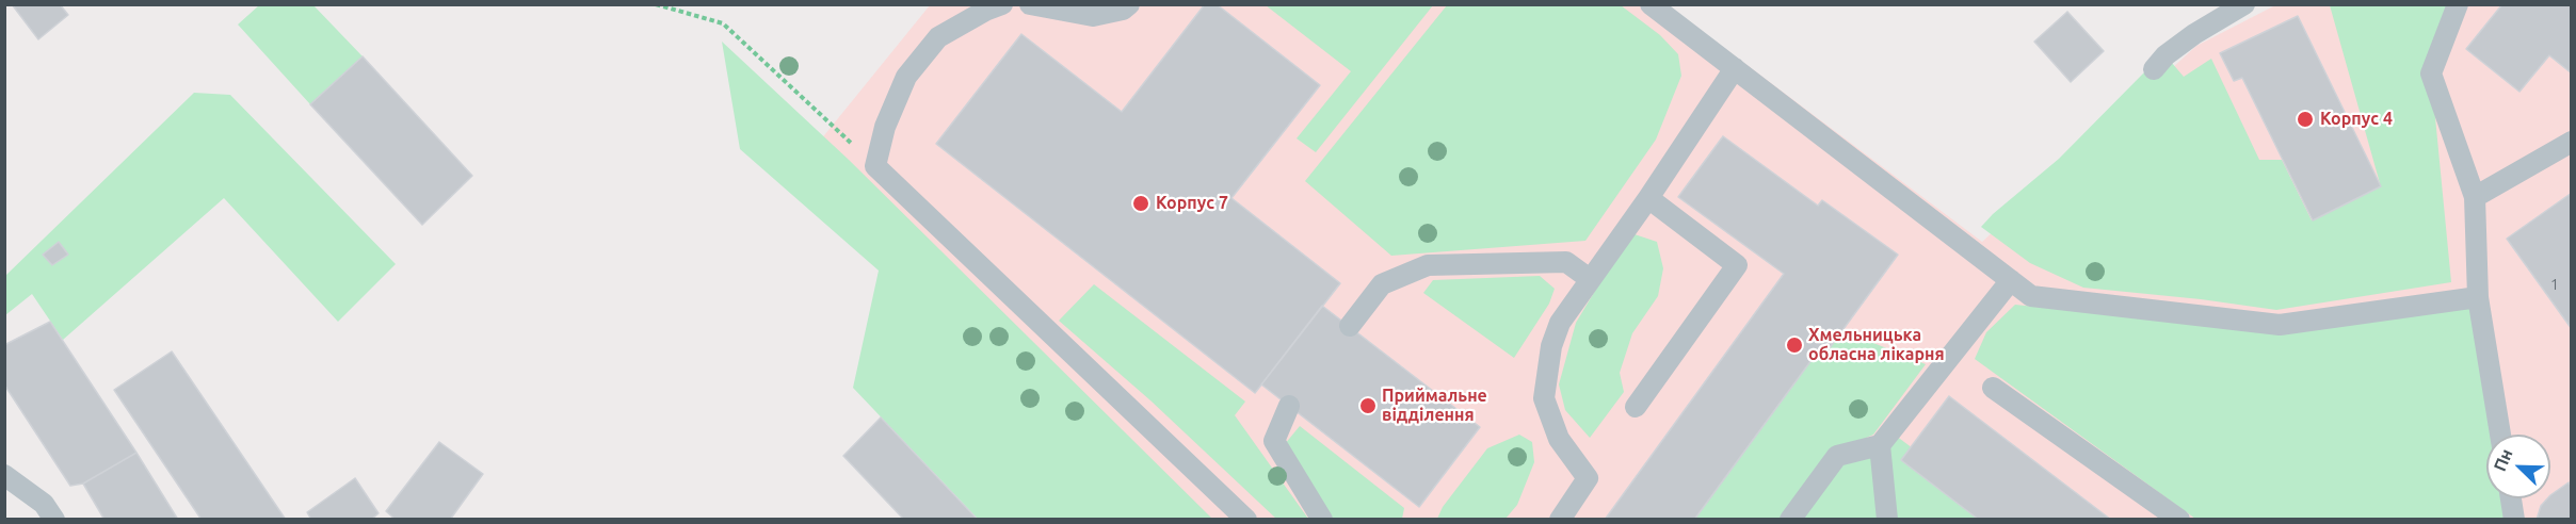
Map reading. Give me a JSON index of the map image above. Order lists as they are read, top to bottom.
{
  "places": [
    "Корпус 4",
    "Корпус 7",
    "Хмельницька обласна лікарня",
    "Приймальне відділення"
  ],
  "house_numbers": ["1"],
  "north": "top left"
}
